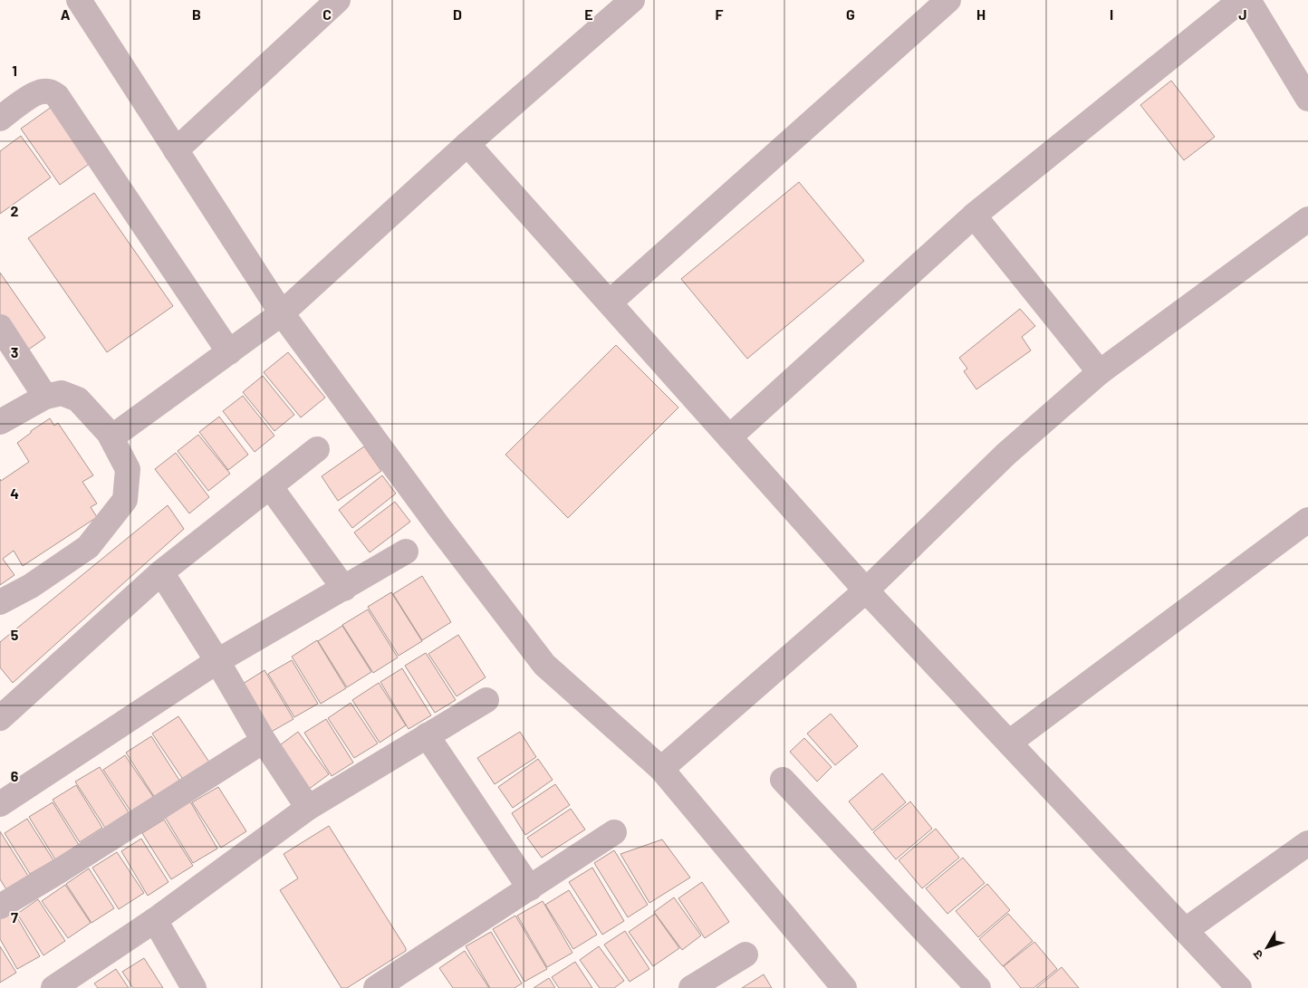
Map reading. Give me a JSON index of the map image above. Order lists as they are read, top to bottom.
{
  "north": "bottom left",
  "grid": {
    "columns": [
      "A",
      "B",
      "C",
      "D",
      "E",
      "F",
      "G",
      "H",
      "I",
      "J"
    ],
    "rows": [
      "1",
      "2",
      "3",
      "4",
      "5",
      "6",
      "7"
    ]
  }
}
